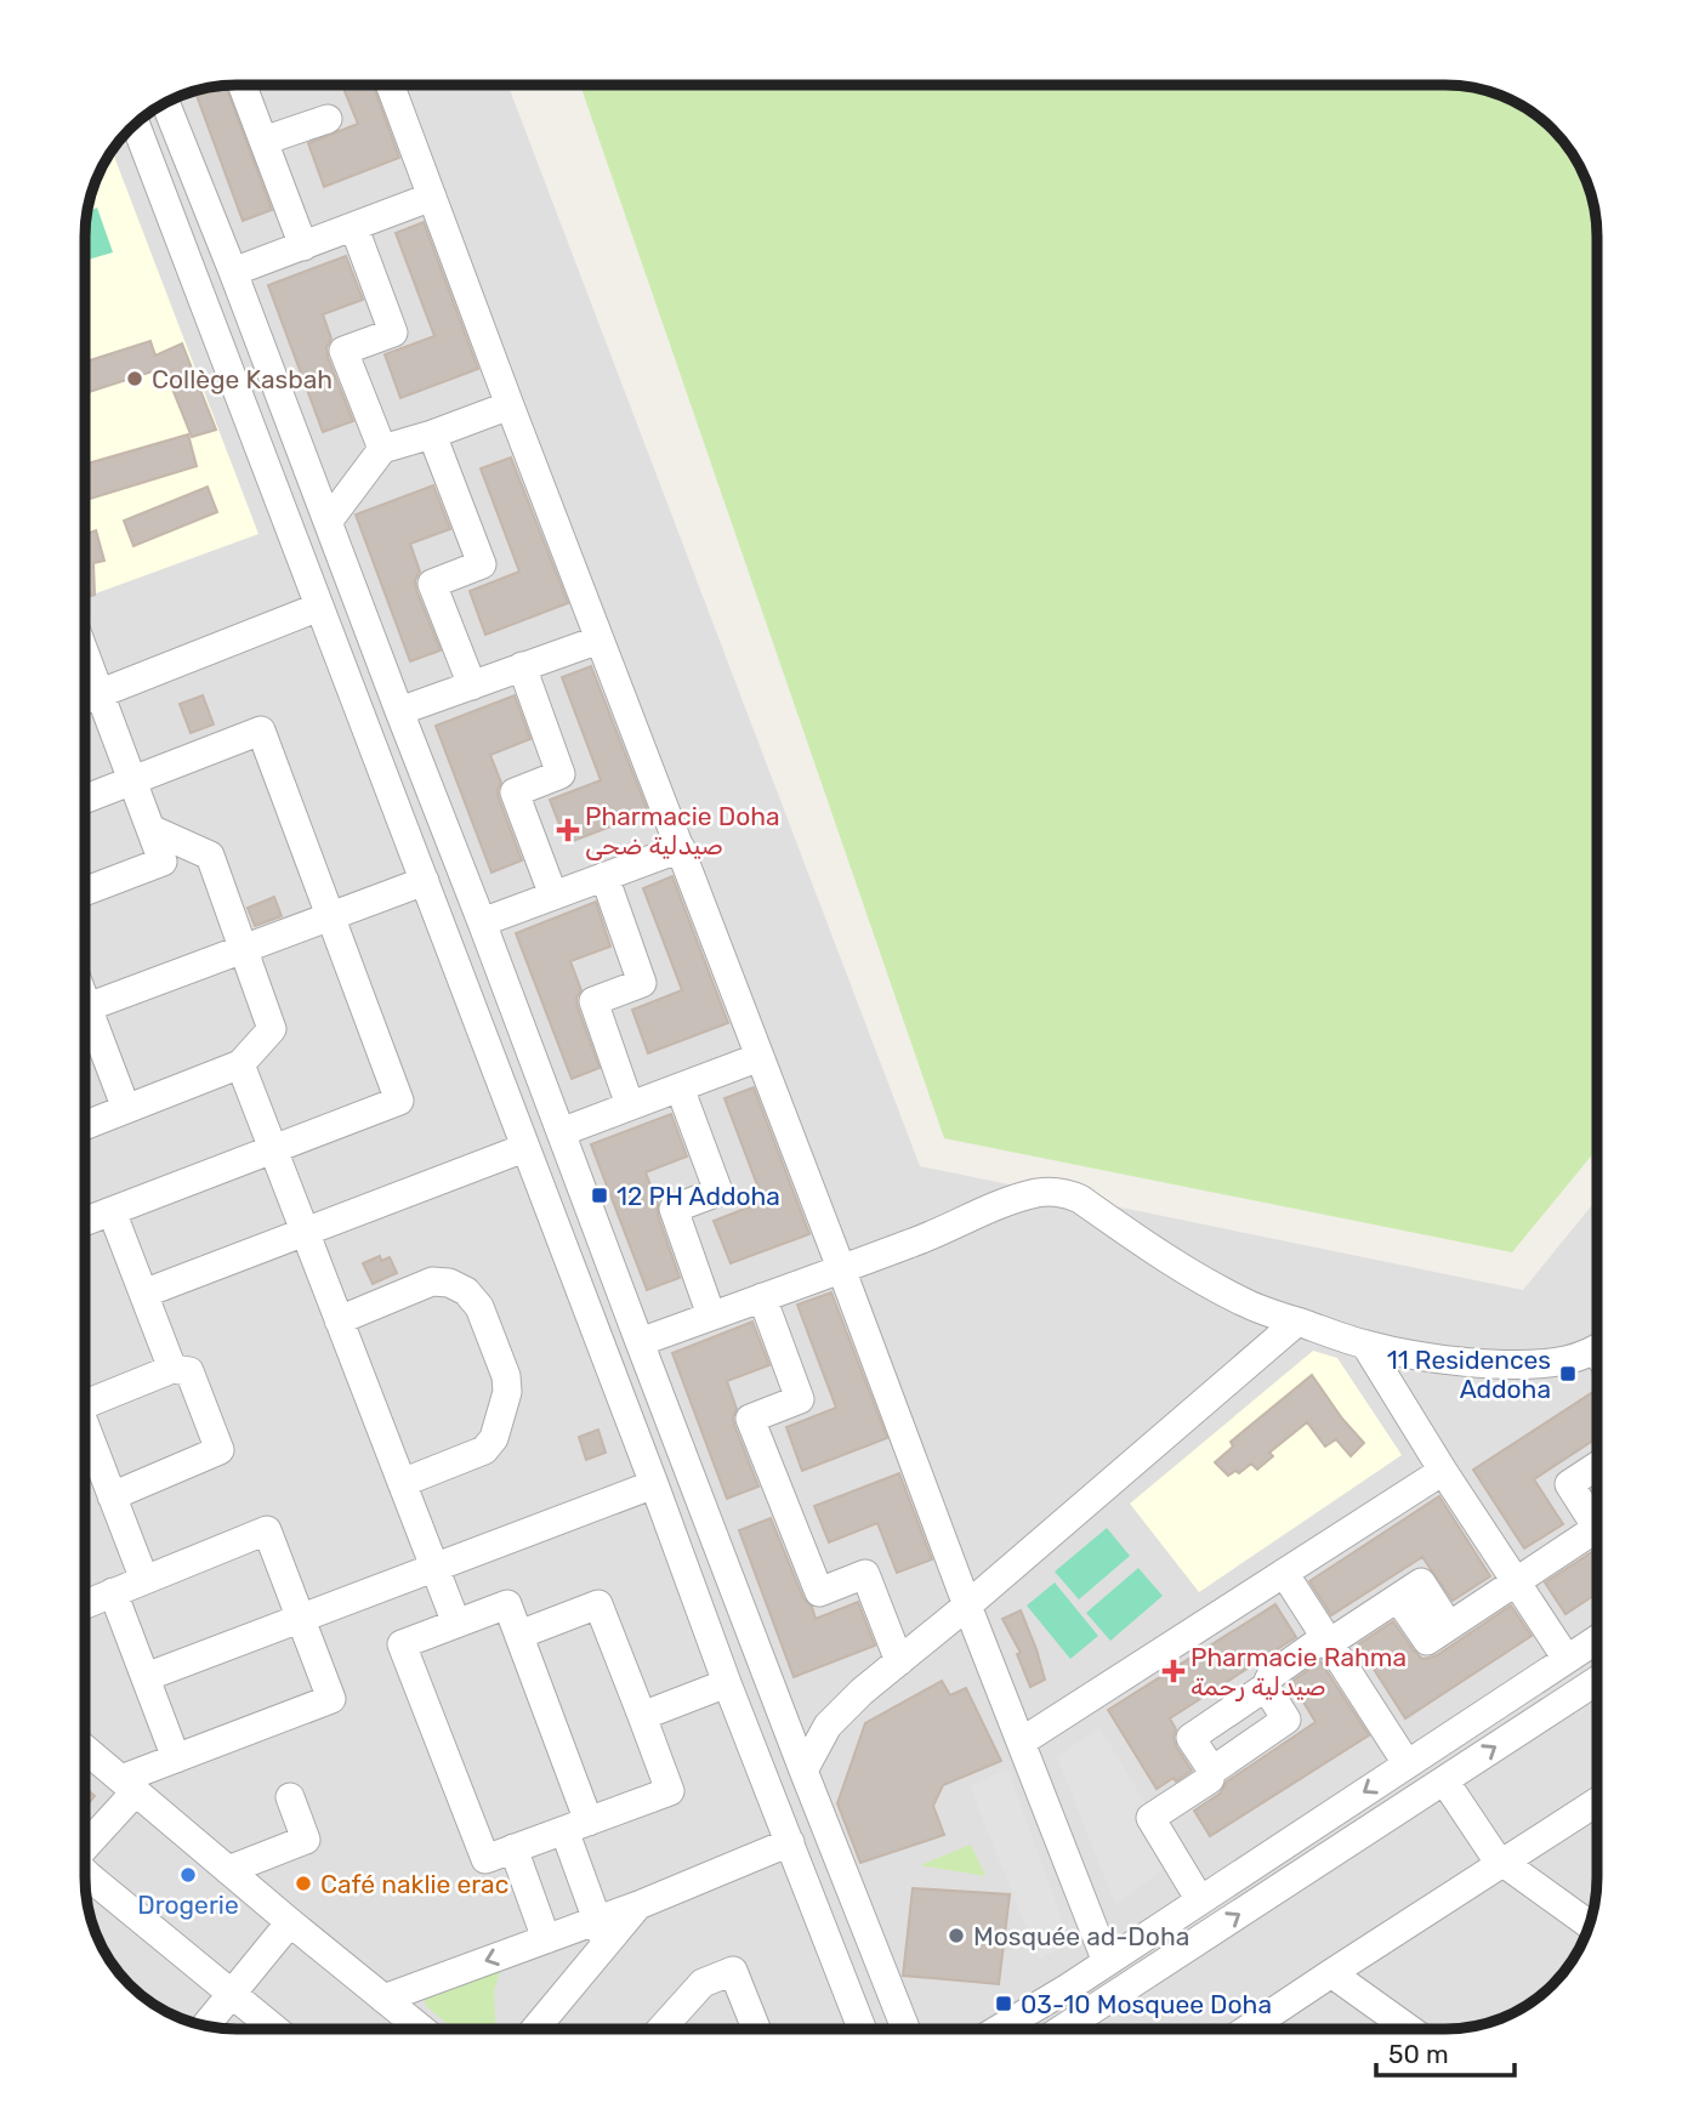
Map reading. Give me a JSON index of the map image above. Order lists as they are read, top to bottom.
{
  "places": {
    "other": [
      "Collège Kasbah",
      "Drogerie",
      "Café naklie erac",
      "Mosquée ad-Doha"
    ],
    "health": ["Pharmacie Doha صيدلية ضحى", "Pharmacie Rahma صيدلية رحمة"],
    "transit": ["12 PH Addoha", "11 Residences Addoha", "03-10 Mosquee Doha"]
  },
  "scale_bar": "50 m"
}
